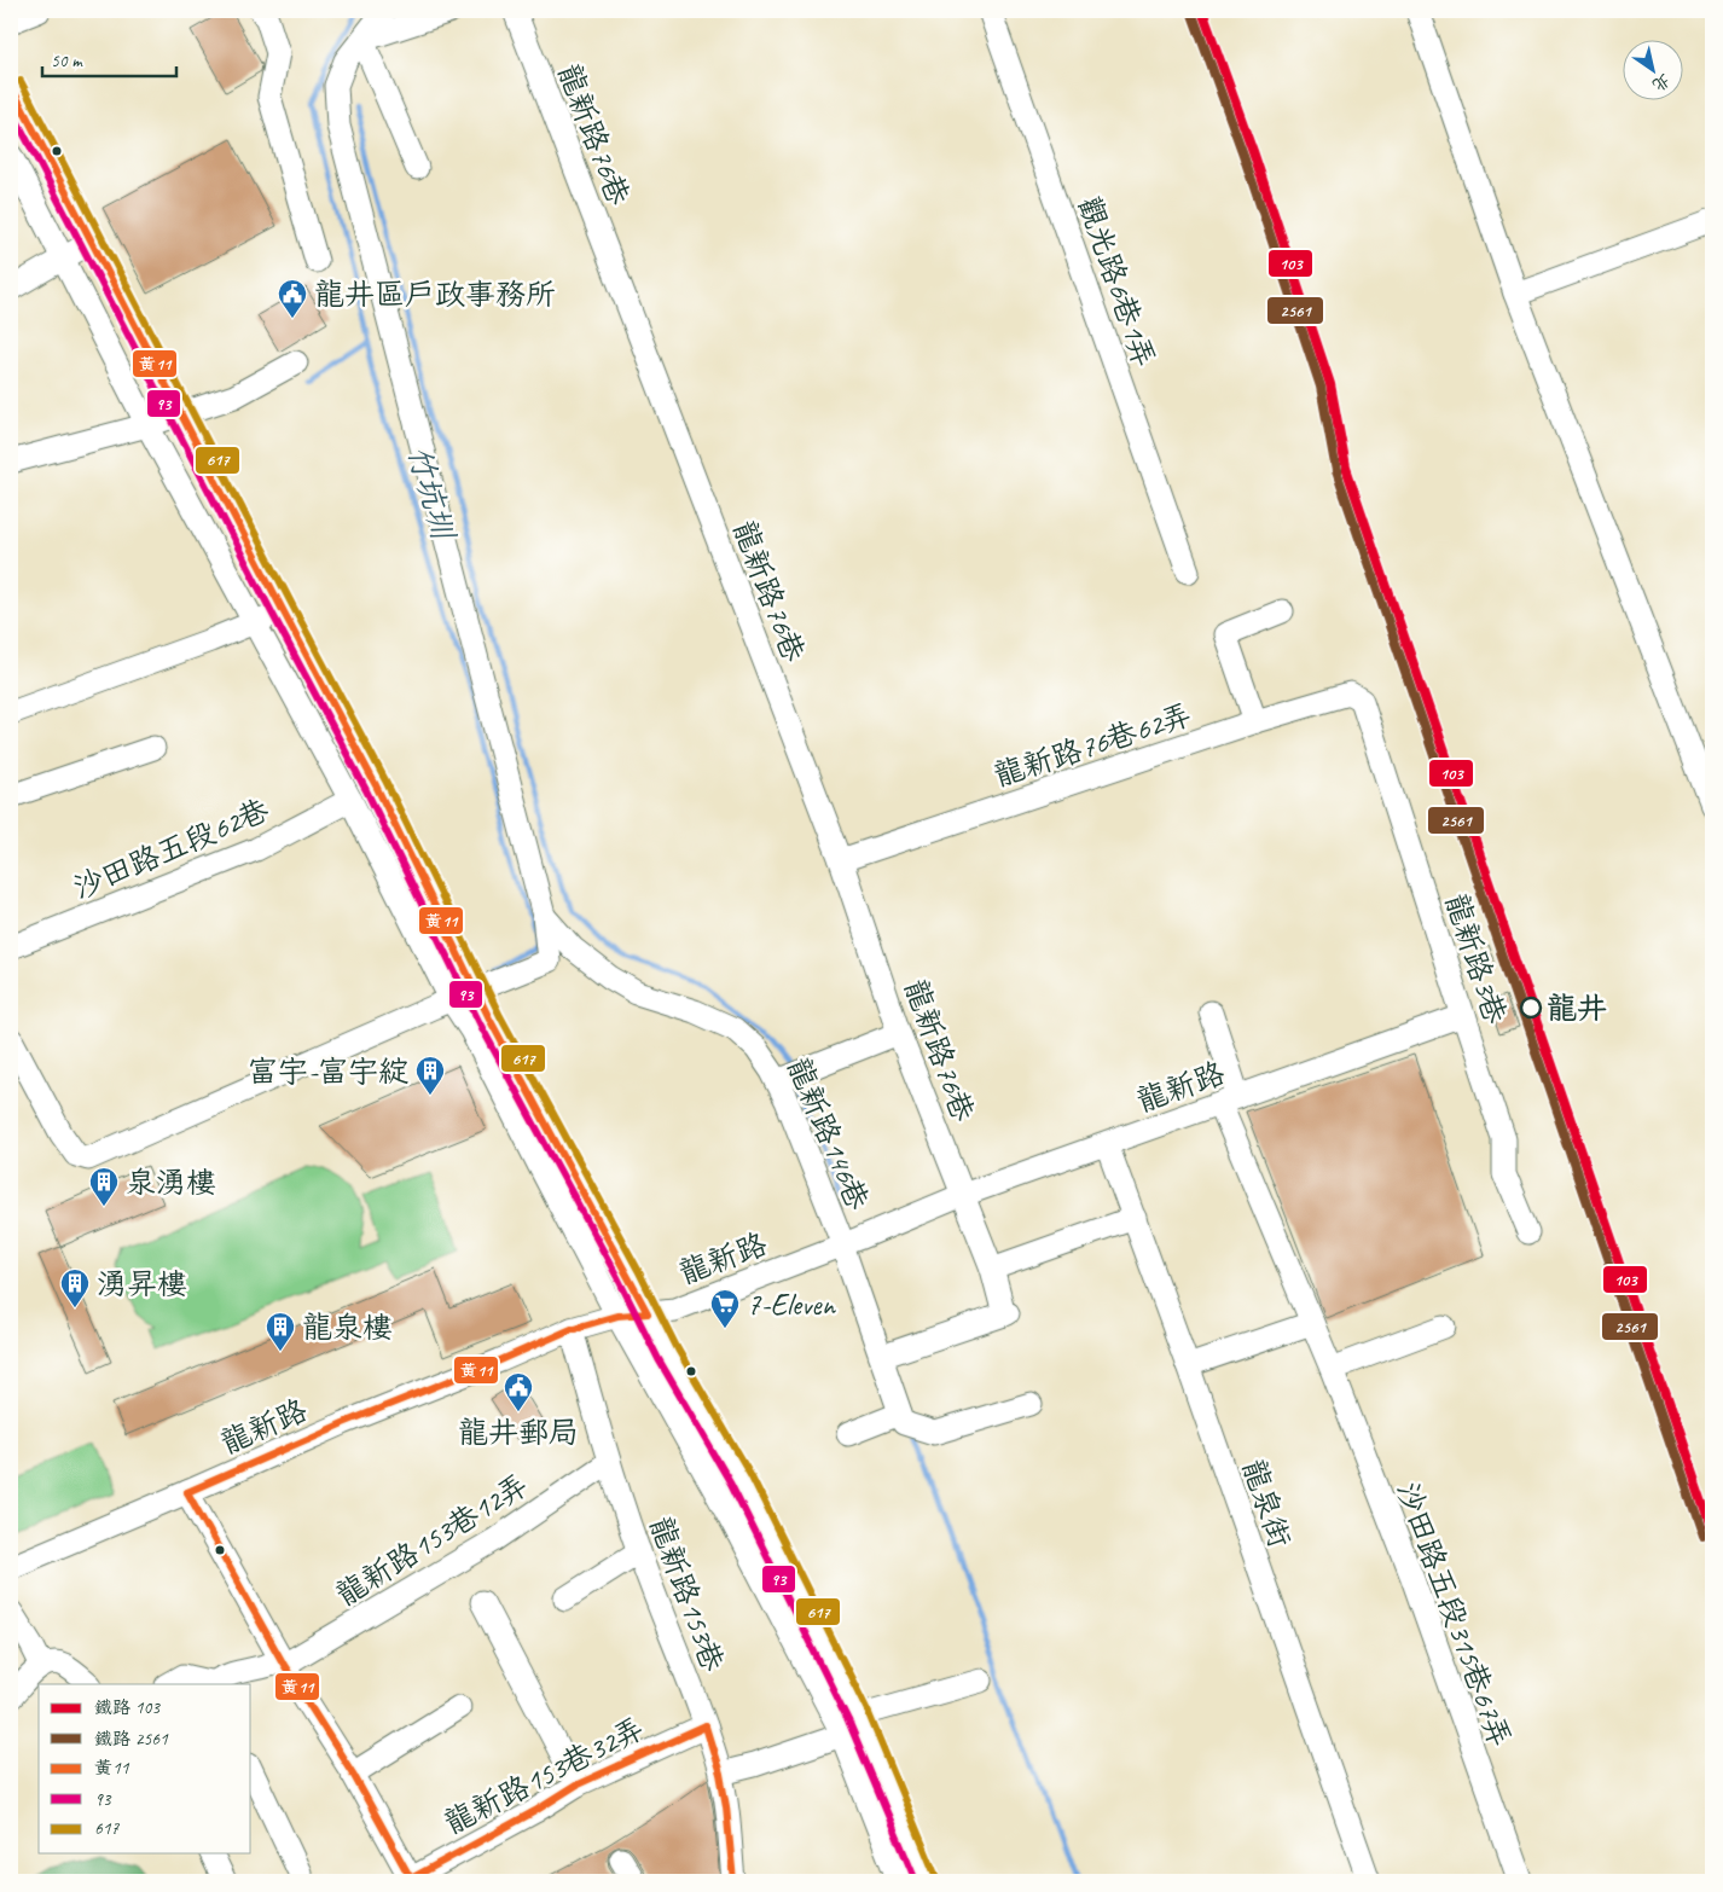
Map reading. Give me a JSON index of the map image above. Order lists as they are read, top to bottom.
{
  "streets": {
    "street": [
      "龍新路76巷",
      "觀光路6巷1弄",
      "龍新路76巷62弄",
      "沙田路五段62巷",
      "龍新路3巷",
      "龍新路",
      "龍新路146巷",
      "龍泉街",
      "龍新路153巷12弄",
      "龍新路153巷",
      "沙田路五段315巷67弄",
      "龍新路153巷32弄"
    ]
  },
  "crossings": [
    ["龍新路76巷", "龍新路76巷62弄"],
    ["龍新路76巷", "龍新路"],
    ["龍新路76巷", "龍新路146巷"],
    ["龍新路76巷62弄", "龍新路3巷"],
    ["龍新路3巷", "龍新路"],
    ["龍新路", "龍新路146巷"],
    ["龍新路", "龍泉街"],
    ["龍新路", "龍新路153巷"],
    ["龍新路", "沙田路五段315巷67弄"],
    ["龍新路153巷12弄", "龍新路153巷"],
    ["龍新路153巷", "龍新路153巷32弄"]
  ],
  "water": ["竹坑圳"],
  "places": {
    "public building": ["龍井區戶政事務所", "龍井郵局"],
    "other": ["龍井"],
    "building": [
      "富宇-富宇綻",
      "泉湧樓",
      "湧昇樓",
      "龍泉樓"
    ],
    "supermarket": ["7-Eleven"]
  },
  "lines": [
    "rail line 103",
    "rail line 2561",
    "transit line 617",
    "transit line 黃11",
    "transit line 93"
  ],
  "legend": [
    "鐵路 103",
    "鐵路 2561",
    "黃11",
    "93",
    "617"
  ],
  "scale_bar": "50 m",
  "north": "bottom right"
}
